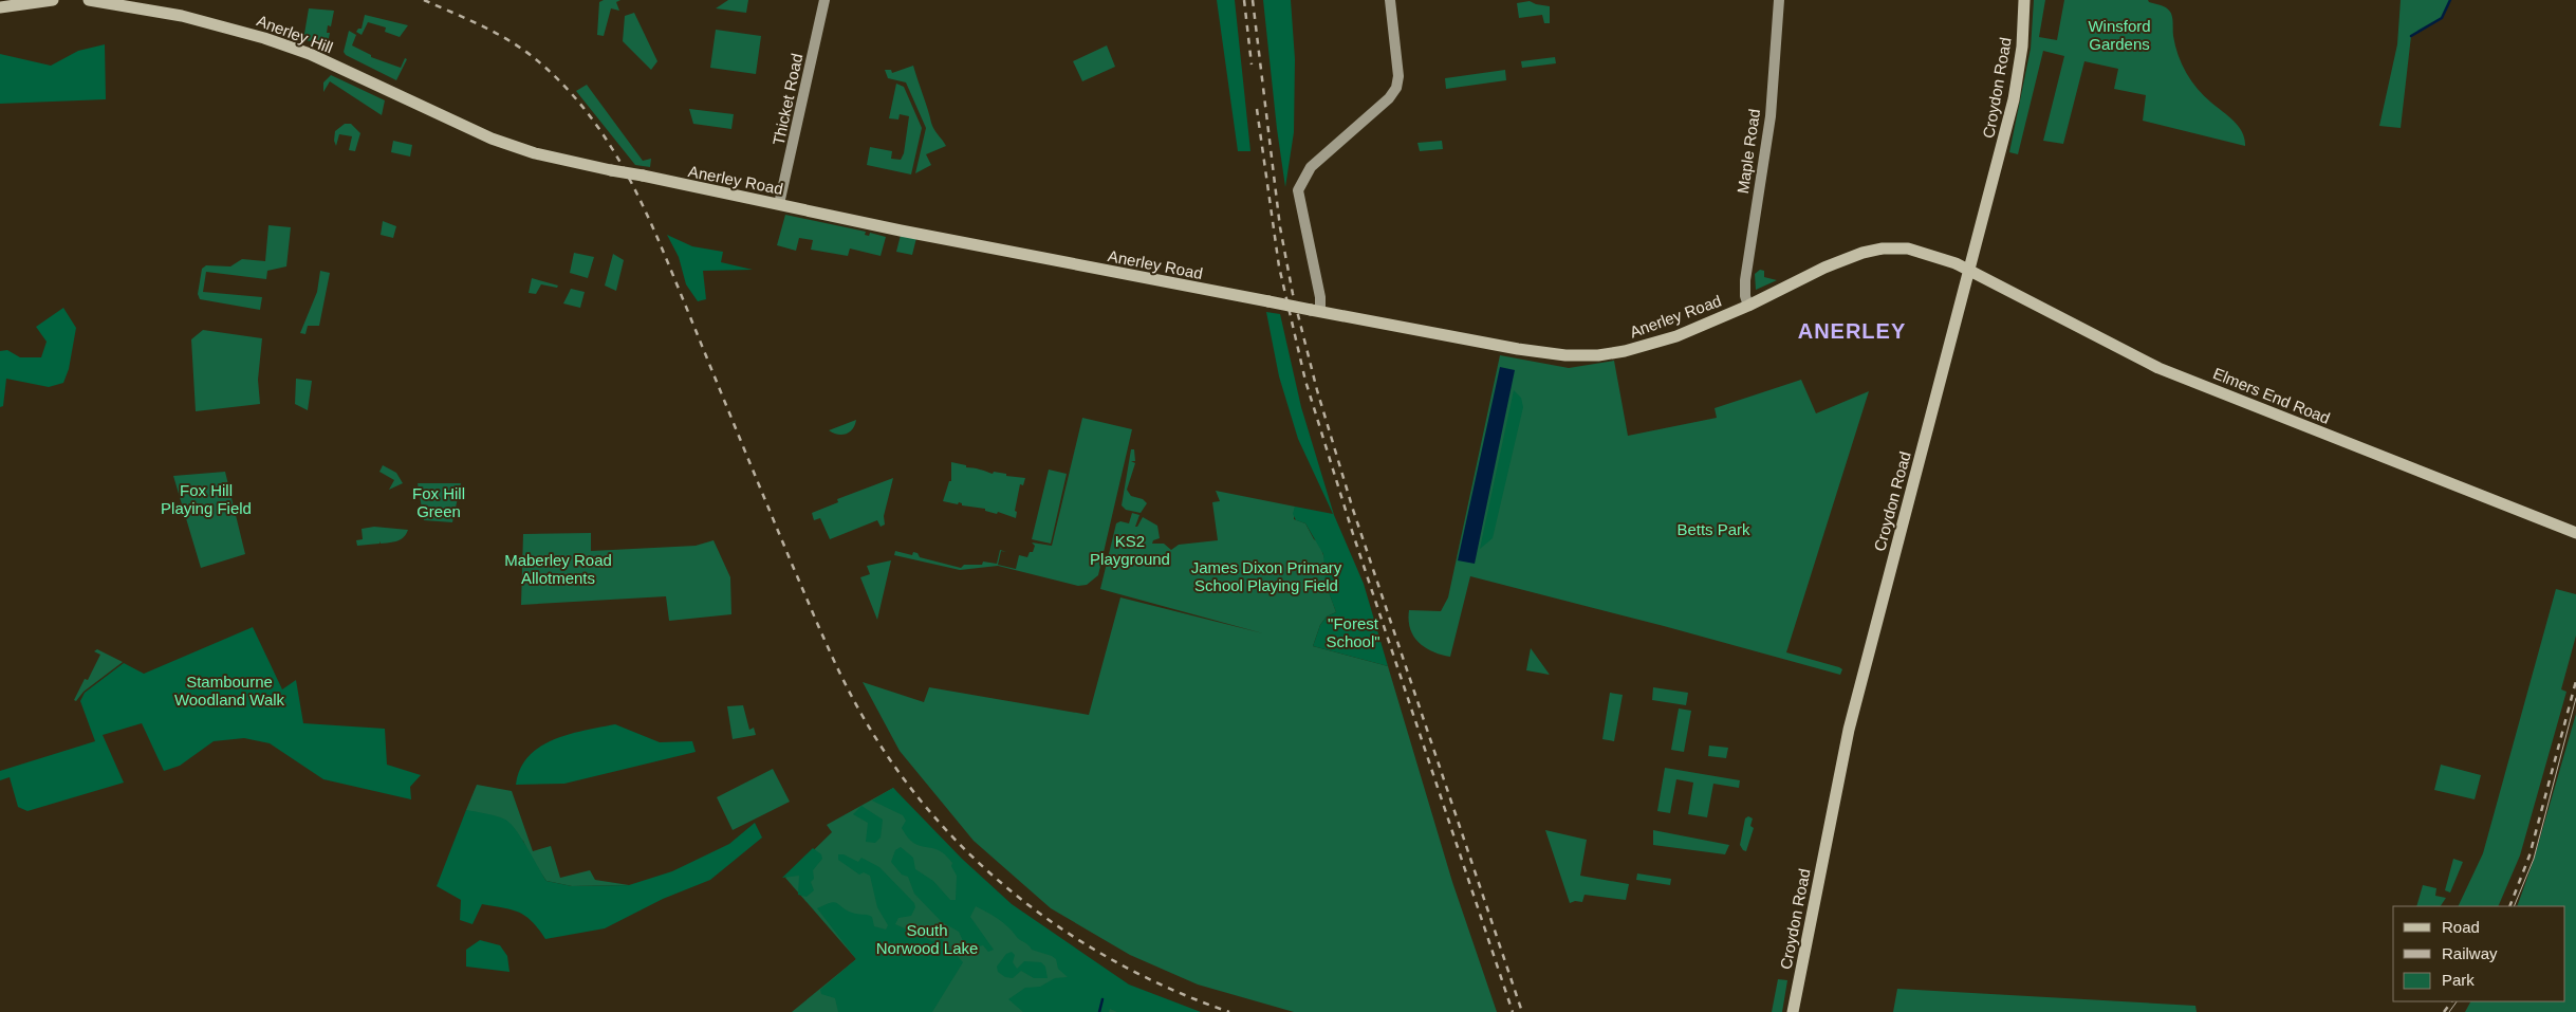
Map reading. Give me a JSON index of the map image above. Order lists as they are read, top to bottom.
{
  "streets": {
    "main road": [
      "Anerley Hill",
      "Croydon Road",
      "Anerley Road",
      "Elmers End Road"
    ],
    "street": ["Thicket Road", "Maple Road"]
  },
  "crossings": [
    ["Anerley Hill", "Anerley Road"],
    ["Croydon Road", "Anerley Road"],
    ["Croydon Road", "Elmers End Road"],
    ["Thicket Road", "Anerley Road"],
    ["Maple Road", "Anerley Road"],
    ["Anerley Road", "Elmers End Road"]
  ],
  "districts": ["ANERLEY"],
  "parks": [
    "Winsford Gardens",
    "Fox Hill Playing Field",
    "Fox Hill Green",
    "Betts Park",
    "KS2 Playground",
    "Maberley Road Allotments",
    "James Dixon Primary School Playing Field",
    "\"Forest School\"",
    "Stambourne Woodland Walk",
    "South Norwood Lake"
  ],
  "legend": ["Road", "Railway", "Park"]
}
